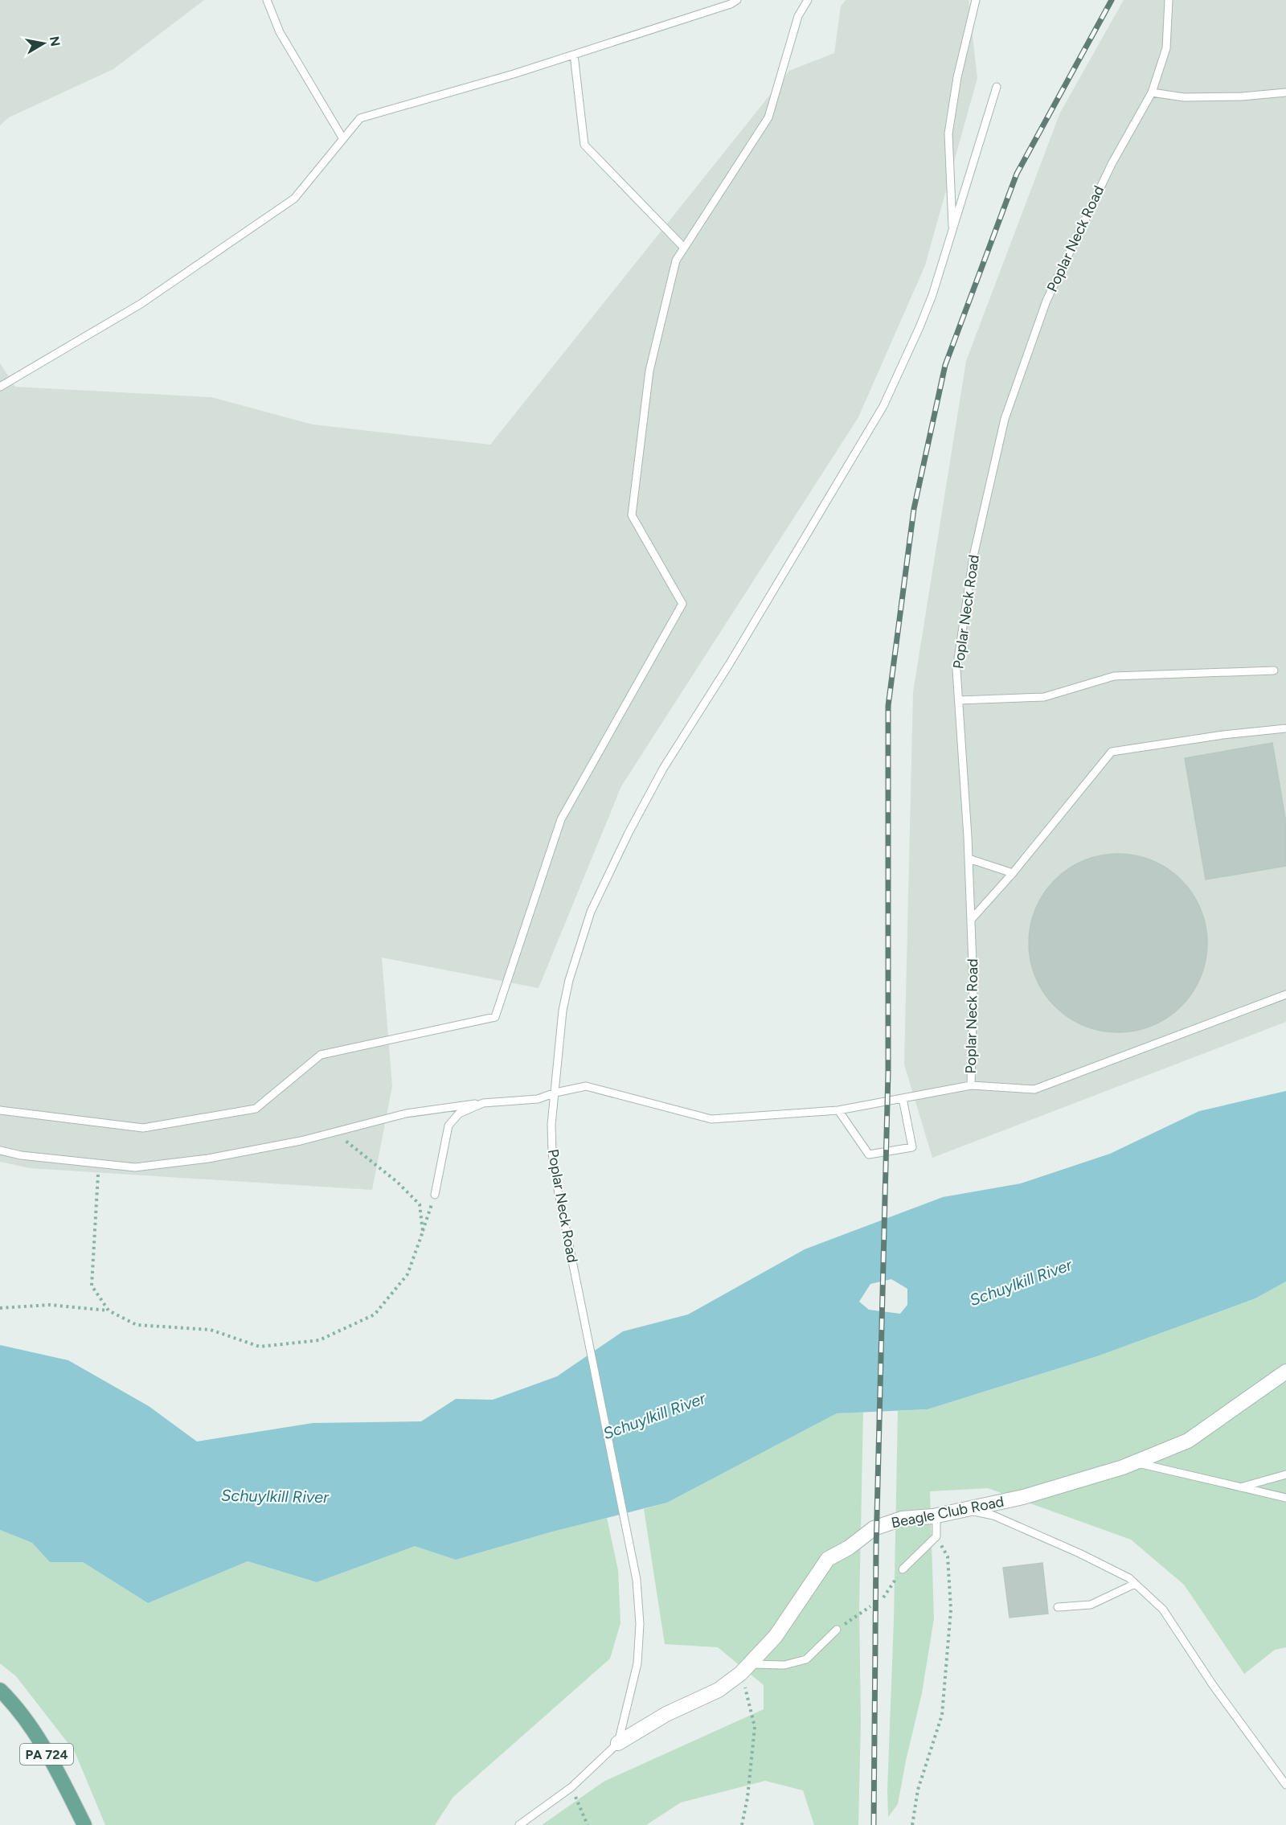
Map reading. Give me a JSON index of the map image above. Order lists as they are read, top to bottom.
{
  "streets": {
    "main road": ["PA 724"],
    "street": ["Beagle Club Road"],
    "lane": ["Poplar Neck Road"]
  },
  "crossings": [
    ["Poplar Neck Road", "Beagle Club Road"]
  ],
  "water": ["Schuylkill River"],
  "north": "right"
}
